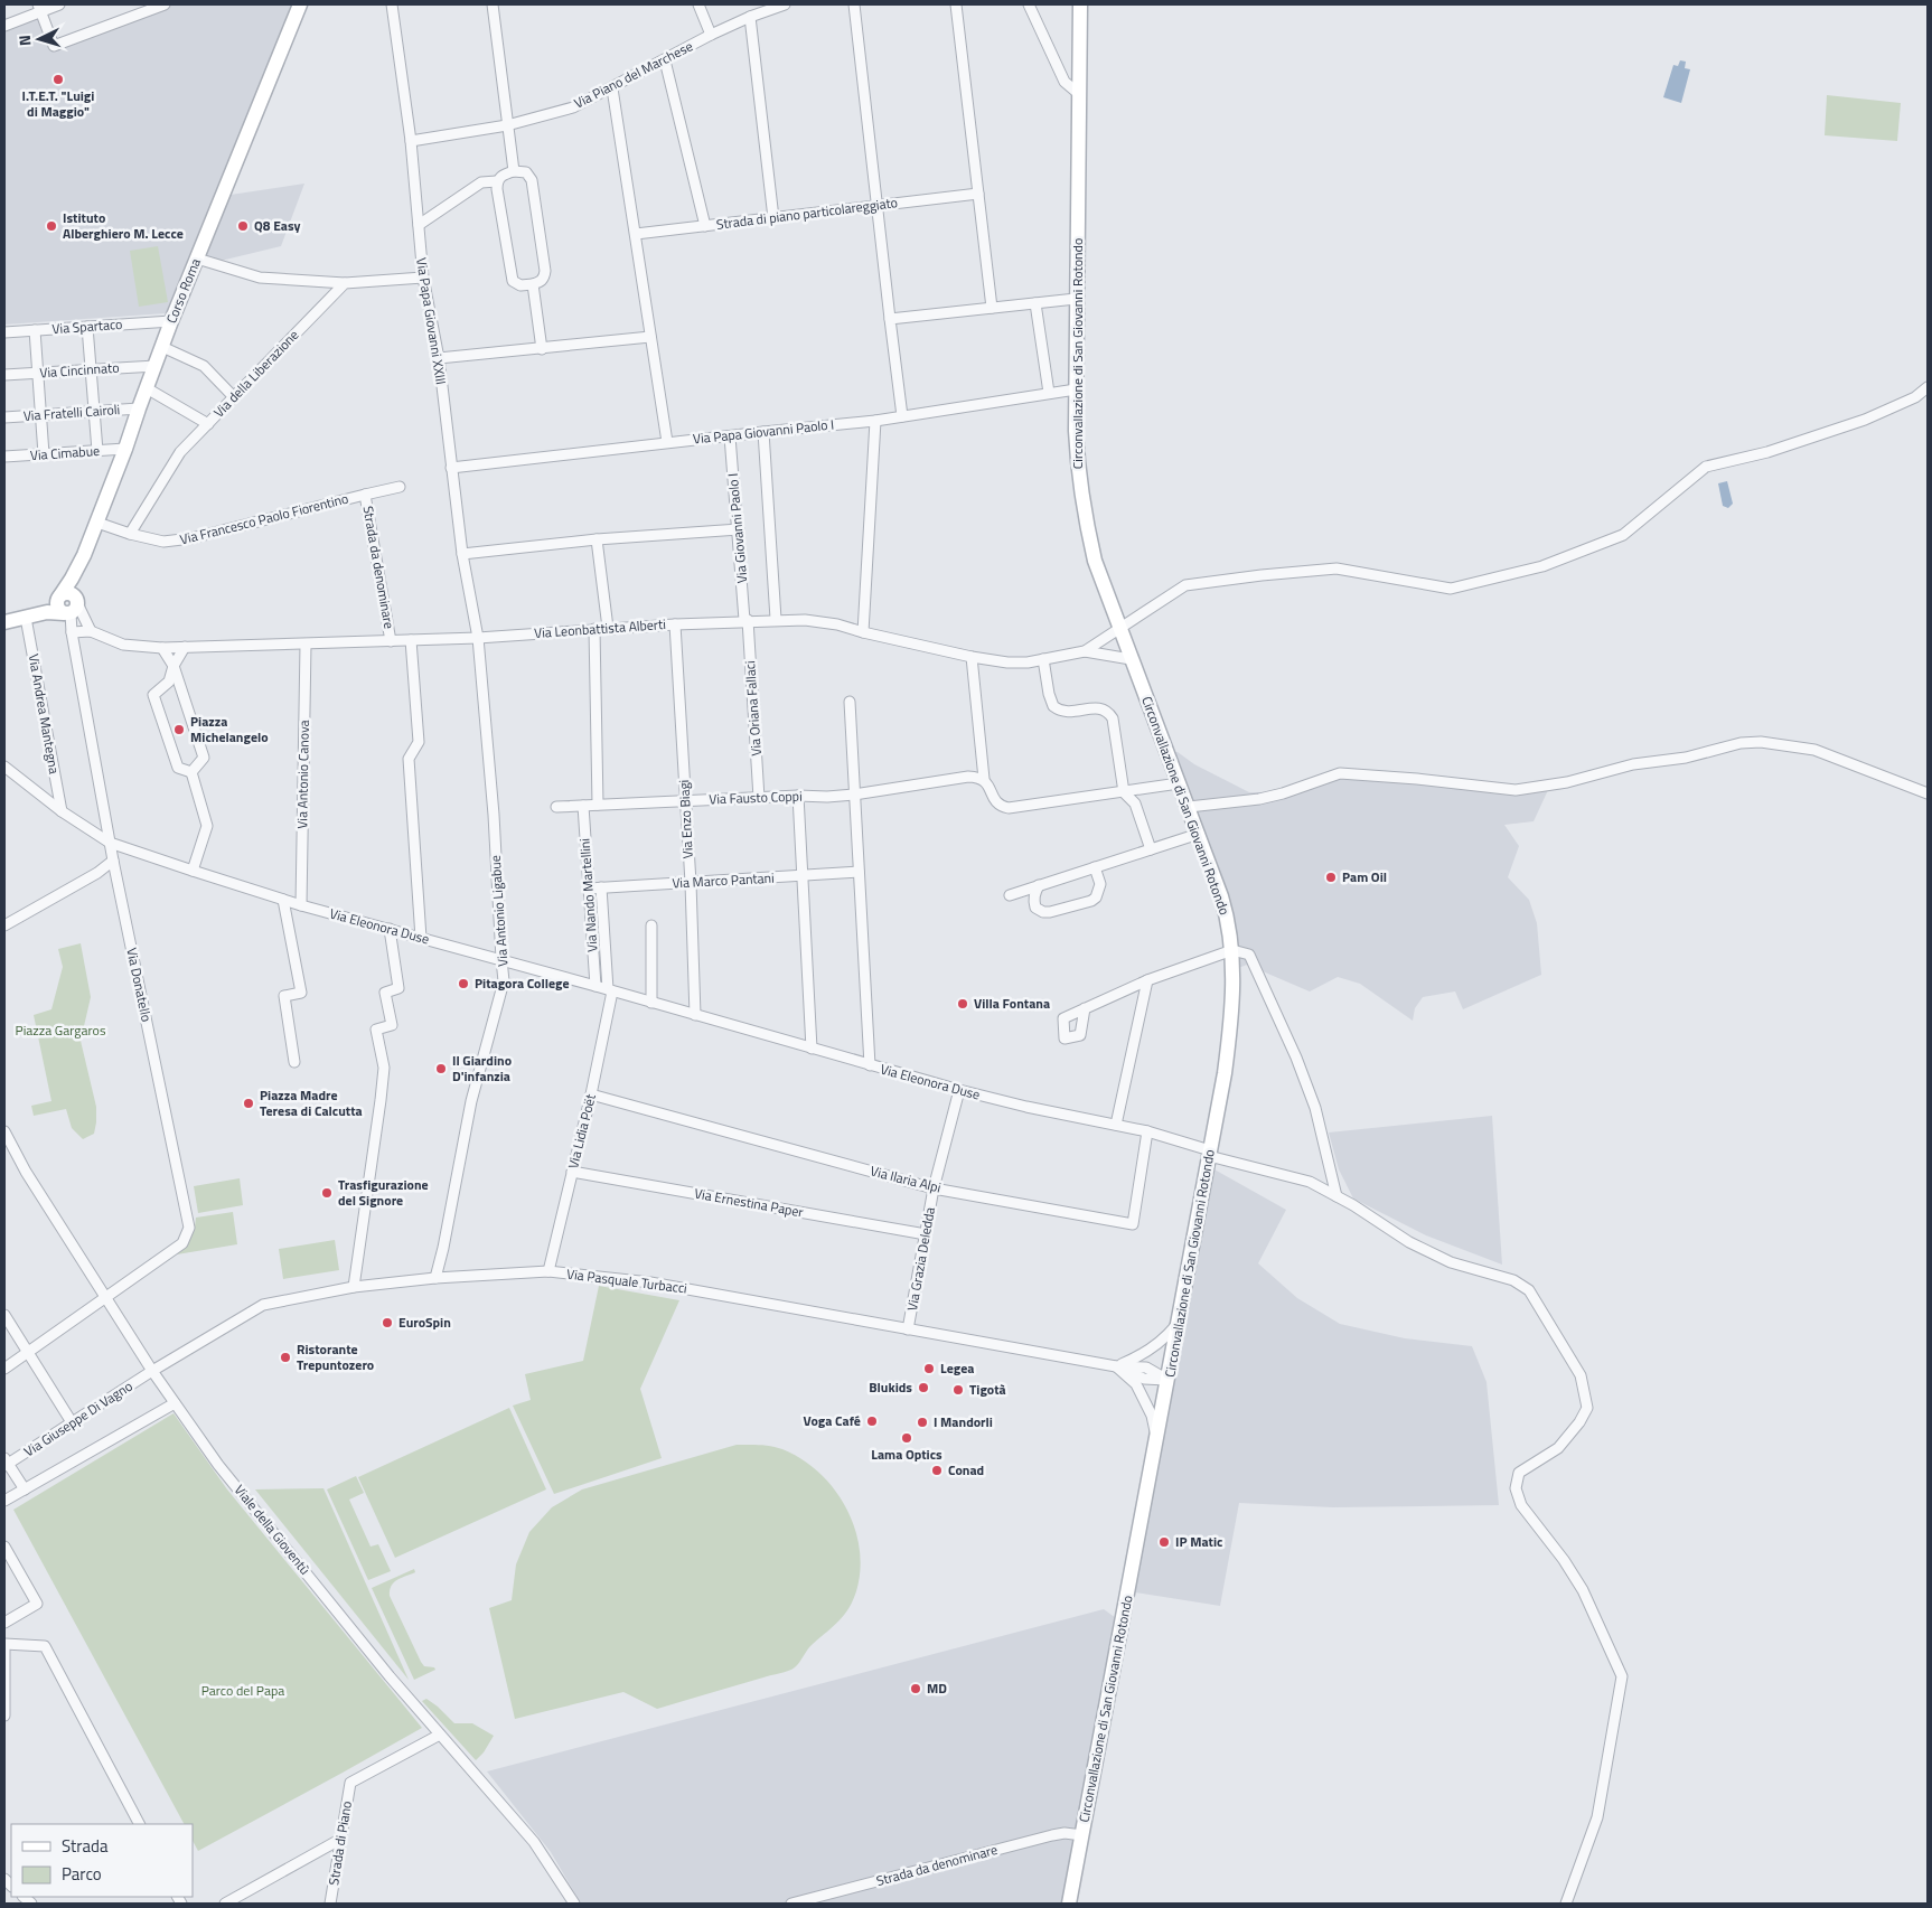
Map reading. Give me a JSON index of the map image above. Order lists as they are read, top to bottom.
{
  "streets": {
    "main road": ["Corso Roma", "Circonvallazione di San Giovanni Rotondo"],
    "street": [
      "Via Piano del Marchese",
      "Strada di piano particolareggiato",
      "Via Papa Giovanni XXIII",
      "Via Spartaco",
      "Via Cincinnato",
      "Via della Liberazione",
      "Via Fratelli Cairoli",
      "Via Papa Giovanni Paolo I",
      "Via Cimabue",
      "Via Francesco Paolo Fiorentino",
      "Via Giovanni Paolo I",
      "Strada da denominare",
      "Via Leonbattista Alberti",
      "Via Oriana Fallaci",
      "Via Andrea Mantegna",
      "Via Antonio Canova",
      "Via Fausto Coppi",
      "Via Enzo Biagi",
      "Via Marco Pantani",
      "Via Nando Martellini",
      "Via Antonio Ligabue",
      "Via Eleonora Duse",
      "Via Donatello",
      "Via Lidia Poët",
      "Via Ilaria Alpi",
      "Via Ernestina Paper",
      "Via Grazia Deledda",
      "Via Pasquale Turbacci",
      "Via Giuseppe Di Vagno",
      "Viale della Gioventù",
      "Strada di Piano"
    ]
  },
  "crossings": [
    ["Via Piano del Marchese", "Via Papa Giovanni XXIII"],
    ["Corso Roma", "Via Spartaco"],
    ["Corso Roma", "Via Cincinnato"],
    ["Corso Roma", "Via Fratelli Cairoli"],
    ["Corso Roma", "Via Cimabue"],
    ["Corso Roma", "Via Francesco Paolo Fiorentino"],
    ["Via Papa Giovanni XXIII", "Via Papa Giovanni Paolo I"],
    ["Via Papa Giovanni XXIII", "Via Leonbattista Alberti"],
    ["Via Papa Giovanni XXIII", "Via Antonio Ligabue"],
    ["Circonvallazione di San Giovanni Rotondo", "Via Papa Giovanni Paolo I"],
    ["Circonvallazione di San Giovanni Rotondo", "Strada da denominare"],
    ["Circonvallazione di San Giovanni Rotondo", "Via Leonbattista Alberti"],
    ["Circonvallazione di San Giovanni Rotondo", "Via Eleonora Duse"],
    ["Circonvallazione di San Giovanni Rotondo", "Via Pasquale Turbacci"],
    ["Via della Liberazione", "Via Francesco Paolo Fiorentino"],
    ["Via Papa Giovanni Paolo I", "Via Giovanni Paolo I"],
    ["Via Francesco Paolo Fiorentino", "Strada da denominare"],
    ["Via Giovanni Paolo I", "Via Leonbattista Alberti"],
    ["Via Giovanni Paolo I", "Via Oriana Fallaci"],
    ["Strada da denominare", "Via Leonbattista Alberti"],
    ["Via Leonbattista Alberti", "Via Oriana Fallaci"],
    ["Via Leonbattista Alberti", "Via Antonio Canova"],
    ["Via Leonbattista Alberti", "Via Enzo Biagi"],
    ["Via Leonbattista Alberti", "Via Antonio Ligabue"],
    ["Via Leonbattista Alberti", "Via Donatello"],
    ["Via Oriana Fallaci", "Via Fausto Coppi"],
    ["Via Andrea Mantegna", "Via Eleonora Duse"],
    ["Via Antonio Canova", "Via Eleonora Duse"],
    ["Via Fausto Coppi", "Via Enzo Biagi"],
    ["Via Fausto Coppi", "Via Nando Martellini"],
    ["Via Enzo Biagi", "Via Marco Pantani"],
    ["Via Enzo Biagi", "Via Eleonora Duse"],
    ["Via Marco Pantani", "Via Nando Martellini"],
    ["Via Nando Martellini", "Via Eleonora Duse"],
    ["Via Nando Martellini", "Via Lidia Poët"],
    ["Via Antonio Ligabue", "Via Eleonora Duse"],
    ["Via Antonio Ligabue", "Via Pasquale Turbacci"],
    ["Via Eleonora Duse", "Via Donatello"],
    ["Via Eleonora Duse", "Via Lidia Poët"],
    ["Via Eleonora Duse", "Via Ilaria Alpi"],
    ["Via Eleonora Duse", "Via Grazia Deledda"],
    ["Via Donatello", "Viale della Gioventù"],
    ["Via Lidia Poët", "Via Ilaria Alpi"],
    ["Via Lidia Poët", "Via Ernestina Paper"],
    ["Via Lidia Poët", "Via Pasquale Turbacci"],
    ["Via Ilaria Alpi", "Via Grazia Deledda"],
    ["Via Ernestina Paper", "Via Grazia Deledda"],
    ["Via Grazia Deledda", "Via Pasquale Turbacci"],
    ["Via Pasquale Turbacci", "Via Giuseppe Di Vagno"],
    ["Via Pasquale Turbacci", "Viale della Gioventù"],
    ["Via Giuseppe Di Vagno", "Viale della Gioventù"],
    ["Viale della Gioventù", "Strada di Piano"]
  ],
  "parks": ["Piazza Gargaros", "Parco del Papa"],
  "places": [
    "I.T.E.T. \"Luigi di Maggio\"",
    "Istituto Alberghiero M. Lecce",
    "Q8 Easy",
    "Piazza Michelangelo",
    "Pam Oil",
    "Pitagora College",
    "Villa Fontana",
    "Il Giardino D'infanzia",
    "Piazza Madre Teresa di Calcutta",
    "Trasfigurazione del Signore",
    "EuroSpin",
    "Ristorante Trepuntozero",
    "Legea",
    "Blukids",
    "Tigotà",
    "Voga Café",
    "I Mandorli",
    "Lama Optics",
    "Conad",
    "IP Matic",
    "MD"
  ],
  "legend": ["Strada", "Parco"],
  "north": "left"
}
